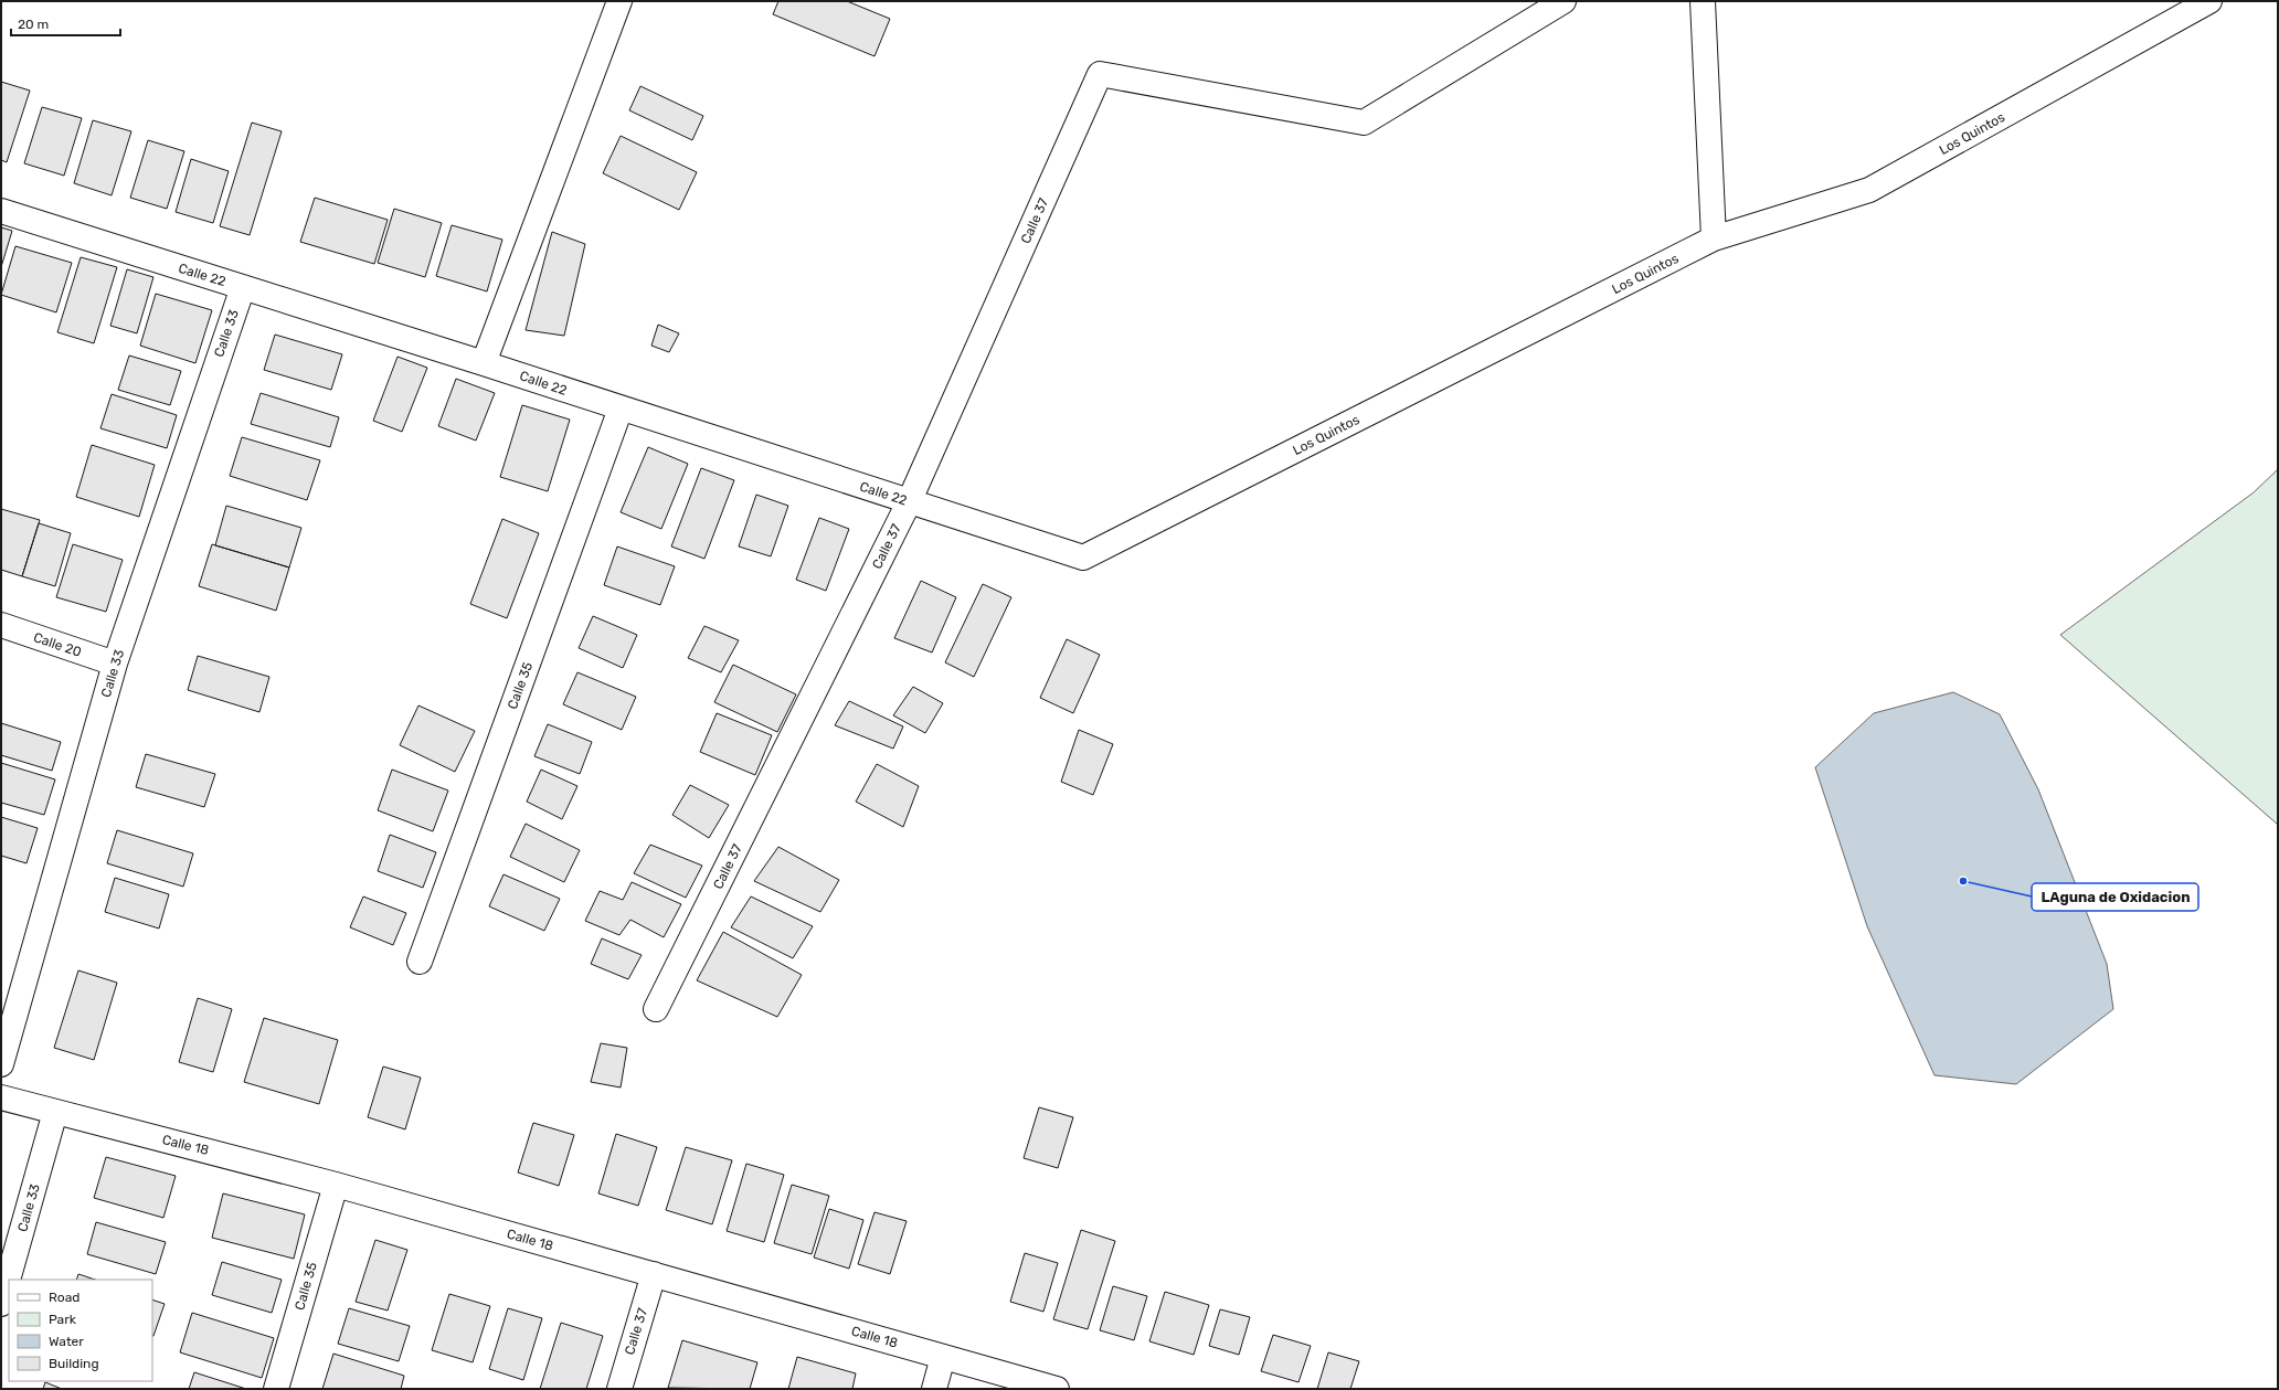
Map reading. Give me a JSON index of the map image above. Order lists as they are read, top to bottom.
{
  "streets": {
    "street": [
      "Los Quintos",
      "Calle 37",
      "Calle 22",
      "Calle 33",
      "Calle 20",
      "Calle 35",
      "Calle 18"
    ]
  },
  "crossings": [
    ["Los Quintos", "Calle 22"],
    ["Calle 37", "Calle 22"],
    ["Calle 37", "Calle 18"],
    ["Calle 22", "Calle 33"],
    ["Calle 22", "Calle 35"],
    ["Calle 33", "Calle 20"],
    ["Calle 33", "Calle 18"],
    ["Calle 35", "Calle 18"]
  ],
  "places": ["LAguna de Oxidacion"],
  "legend": [
    "Road",
    "Park",
    "Water",
    "Building"
  ],
  "scale_bar": "20 m"
}
